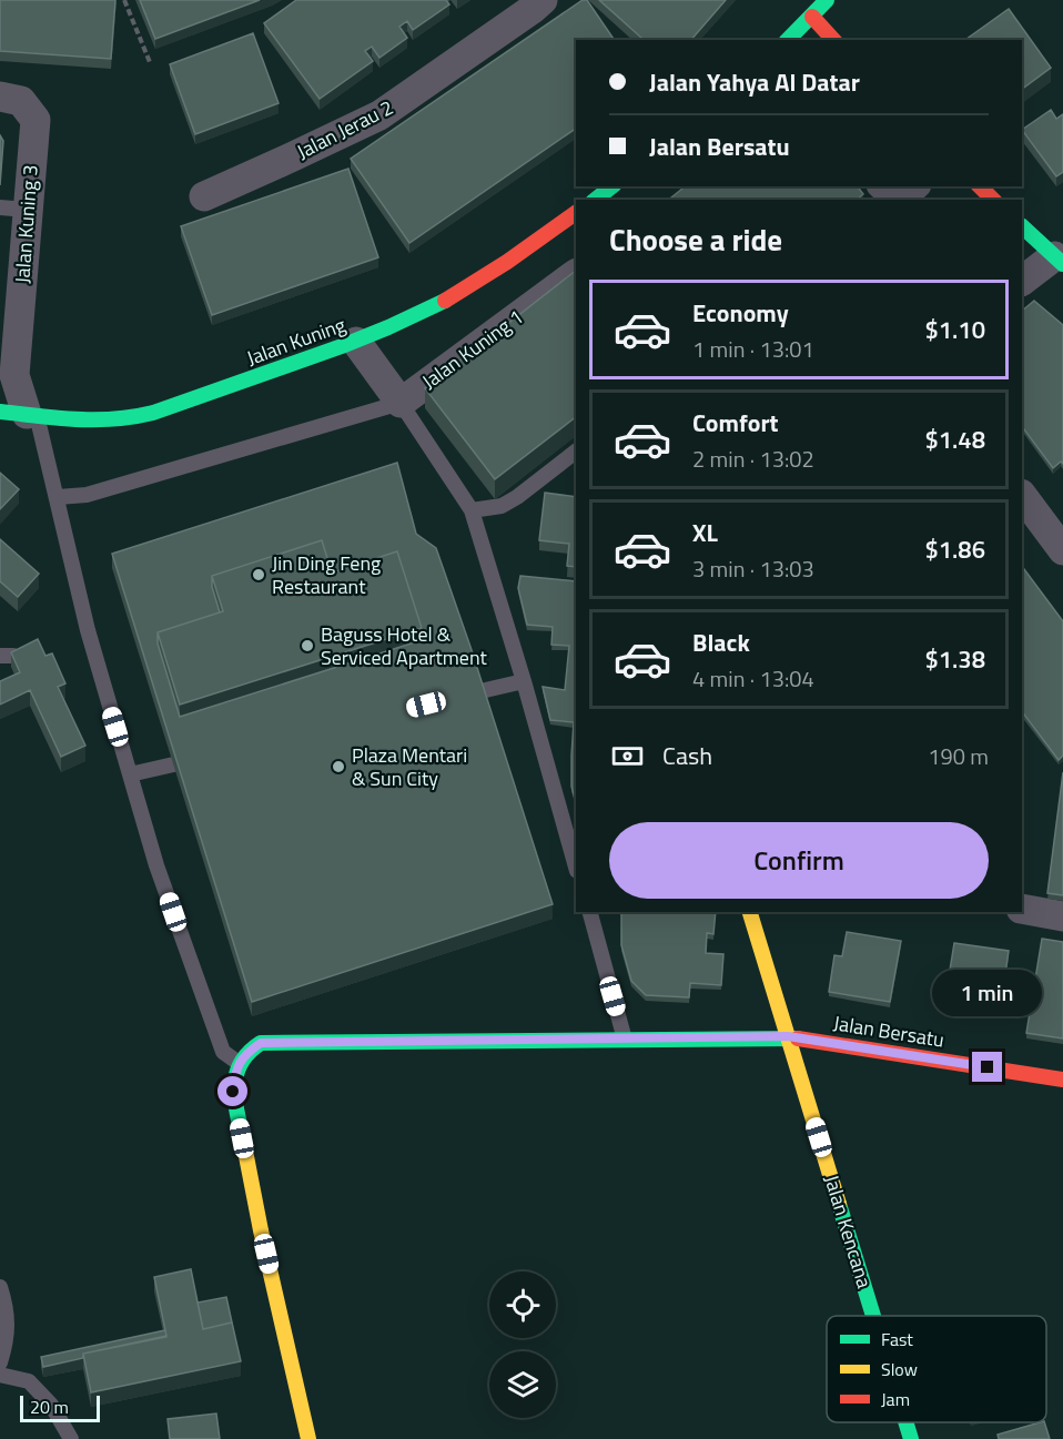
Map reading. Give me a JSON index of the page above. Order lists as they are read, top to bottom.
{
  "streets": {
    "street": [
      "Jalan Jerau 2",
      "Jalan Kuning 3",
      "Jalan Kuning",
      "Jalan Kuning 1",
      "Jalan Bersatu",
      "Jalan Kencana"
    ]
  },
  "crossings": [
    ["Jalan Kuning 3", "Jalan Kuning"],
    ["Jalan Bersatu", "Jalan Kencana"]
  ],
  "places": ["Jin Ding Feng Restaurant", "Baguss Hotel & Serviced Apartment", "Plaza Mentari & Sun City"],
  "legend": ["Fast", "Slow", "Jam"],
  "scale_bar": "20 m",
  "page": {
    "banner": ["Jalan Yahya Al Datar", "Jalan Bersatu"],
    "heading": "Choose a ride",
    "list": [
      {
        "name": "Economy",
        "note": "1 min · 13:01",
        "value": "$1.10"
      },
      {
        "name": "Comfort",
        "note": "2 min · 13:02",
        "value": "$1.48"
      },
      {
        "name": "XL",
        "note": "3 min · 13:03",
        "value": "$1.86"
      },
      {
        "name": "Black",
        "note": "4 min · 13:04",
        "value": "$1.38"
      }
    ],
    "pay": ["Cash", "190 m"],
    "buttons": "Confirm",
    "bubble": "1 min",
    "scale": "20 m"
  }
}
